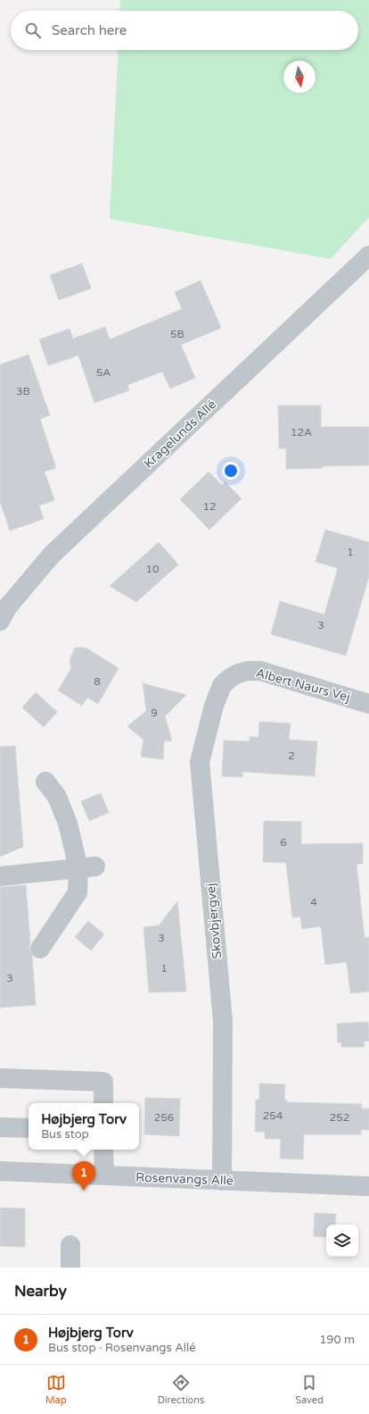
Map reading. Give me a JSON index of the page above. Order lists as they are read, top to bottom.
{
  "streets": {
    "street": [
      "Kragelunds Allé",
      "Albert Naurs Vej",
      "Skovbjergvej",
      "Rosenvangs Allé"
    ]
  },
  "crossings": [
    ["Albert Naurs Vej", "Skovbjergvej"],
    ["Skovbjergvej", "Rosenvangs Allé"]
  ],
  "house_numbers": [
    "5B",
    "5A",
    "3B",
    "12A",
    "12",
    "1",
    "10",
    "3",
    "8",
    "9",
    "2",
    "6",
    "4",
    "3",
    "1",
    "3",
    "254",
    "256",
    "252"
  ],
  "north": "bottom",
  "page": {
    "search": "Search here",
    "popup": ["Højbjerg Torv", "Bus stop"],
    "pins": "1",
    "heading": "Nearby",
    "list": [
      {
        "mark": "1",
        "name": "Højbjerg Torv",
        "note": "Bus stop · Rosenvangs Allé",
        "value": "190 m"
      }
    ],
    "nav": ["Map", "Directions", "Saved"]
  }
}
